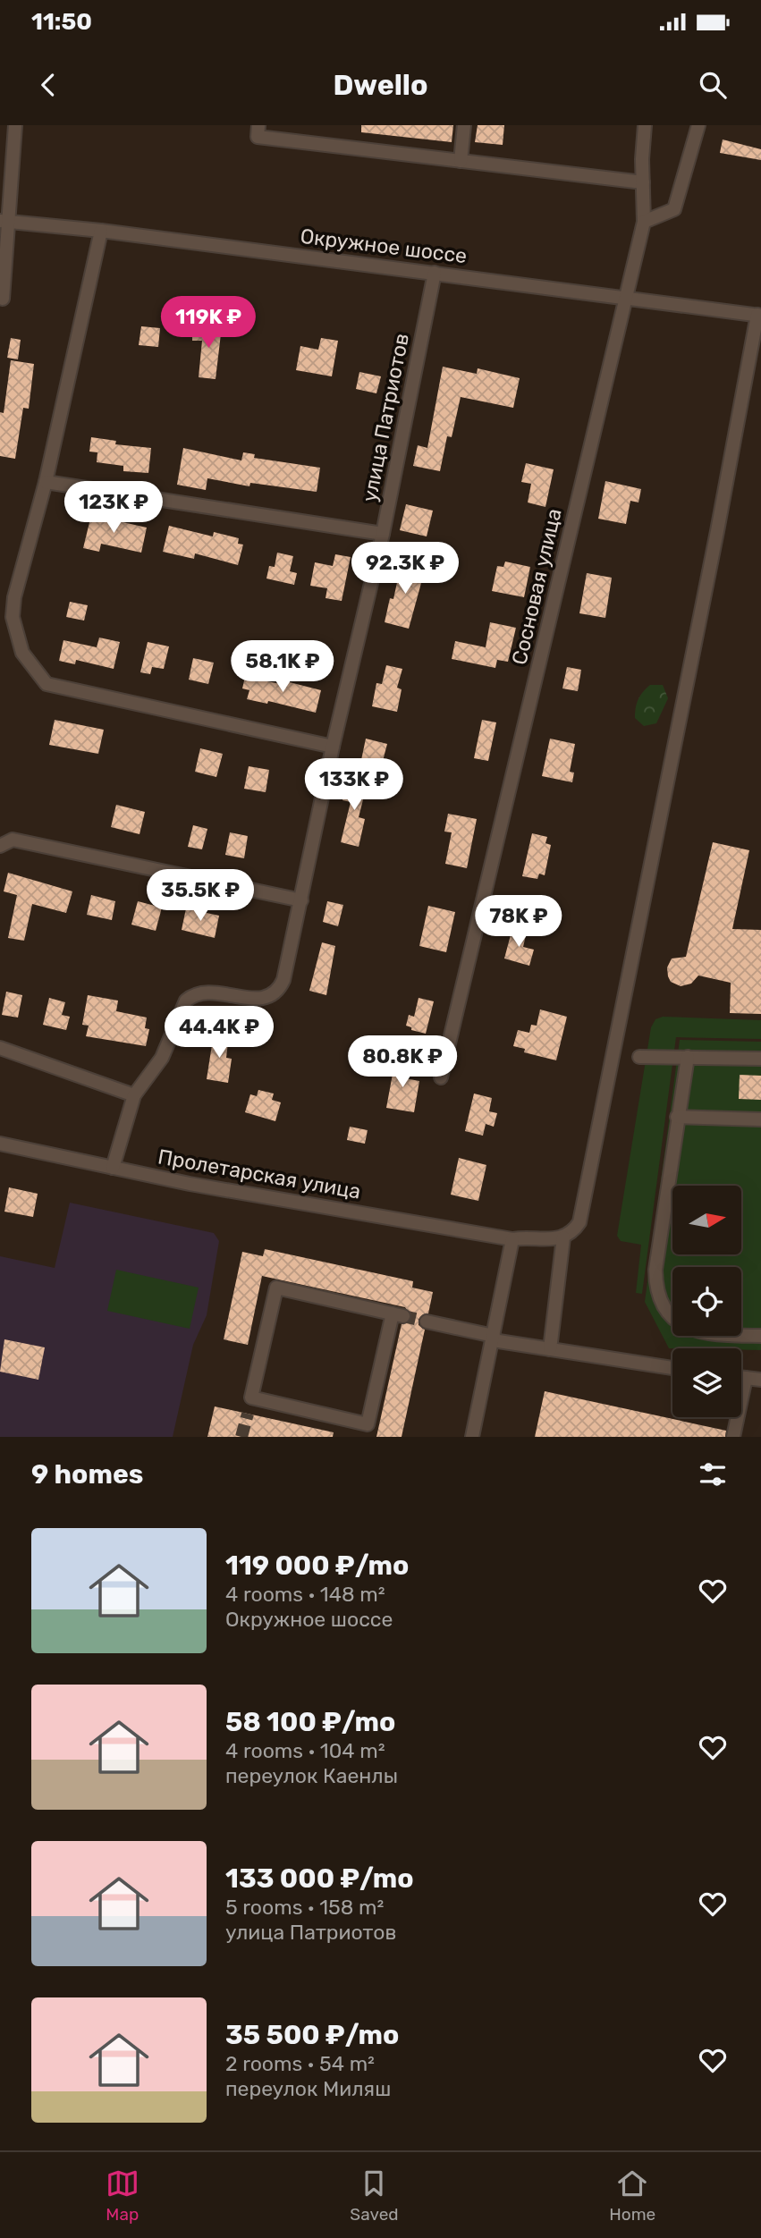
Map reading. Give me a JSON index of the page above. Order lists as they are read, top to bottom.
{
  "streets": {
    "street": [
      "Окружное шоссе",
      "улица Патриотов",
      "Сосновая улица",
      "Пролетарская улица"
    ]
  },
  "crossings": [
    ["Окружное шоссе", "улица Патриотов"],
    ["Окружное шоссе", "Сосновая улица"]
  ],
  "north": "right",
  "page": {
    "status": "11:50",
    "header": "Dwello",
    "price": [
      "119K ₽",
      "123K ₽",
      "92.3K ₽",
      "58.1K ₽",
      "133K ₽",
      "35.5K ₽",
      "78K ₽",
      "44.4K ₽",
      "80.8K ₽"
    ],
    "heading": "9 homes",
    "list": [
      {
        "name": "119 000 ₽/mo",
        "note": "4 rooms · 148 m² · Окружное шоссе"
      },
      {
        "name": "58 100 ₽/mo",
        "note": "4 rooms · 104 m² · переулок Каенлы"
      },
      {
        "name": "133 000 ₽/mo",
        "note": "5 rooms · 158 m² · улица Патриотов"
      },
      {
        "name": "35 500 ₽/mo",
        "note": "2 rooms · 54 m² · переулок Миляш"
      }
    ],
    "tabs": ["Map", "Saved", "Home"]
  }
}
